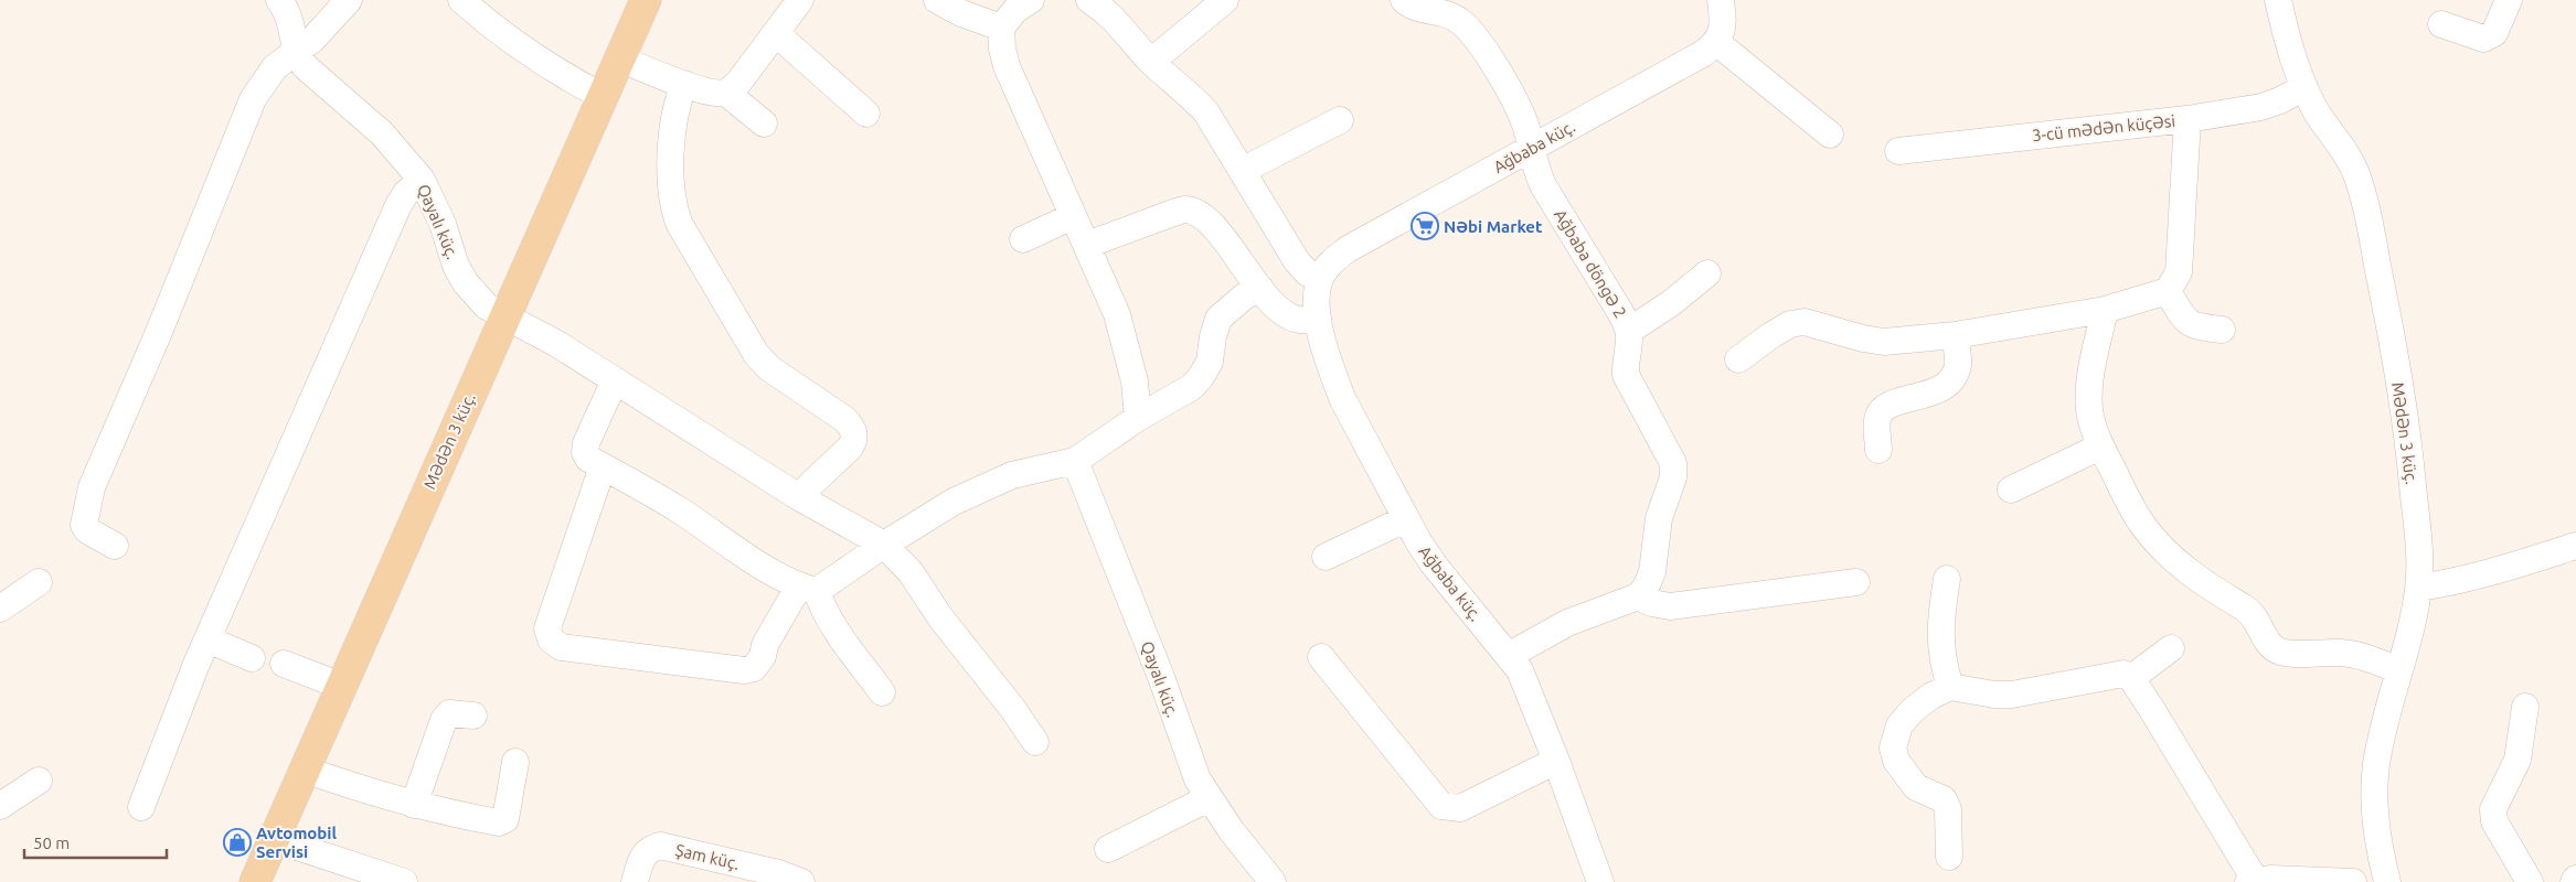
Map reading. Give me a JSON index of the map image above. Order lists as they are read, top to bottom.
{
  "streets": {
    "main road": ["Mədən 3 küç."],
    "street": [
      "3-cü mədən küçəsi",
      "Ağbaba küç.",
      "Qayalı küç.",
      "Ağbaba döngə 2",
      "Şam küç."
    ]
  },
  "crossings": [
    ["3-cü mədən küçəsi", "Mədən 3 küç."],
    ["Ağbaba küç.", "Ağbaba döngə 2"],
    ["Qayalı küç.", "Mədən 3 küç."]
  ],
  "places": {
    "supermarket": ["Nəbi Market"],
    "shop": ["Avtomobil Servisi"]
  },
  "scale_bar": "50 m"
}
